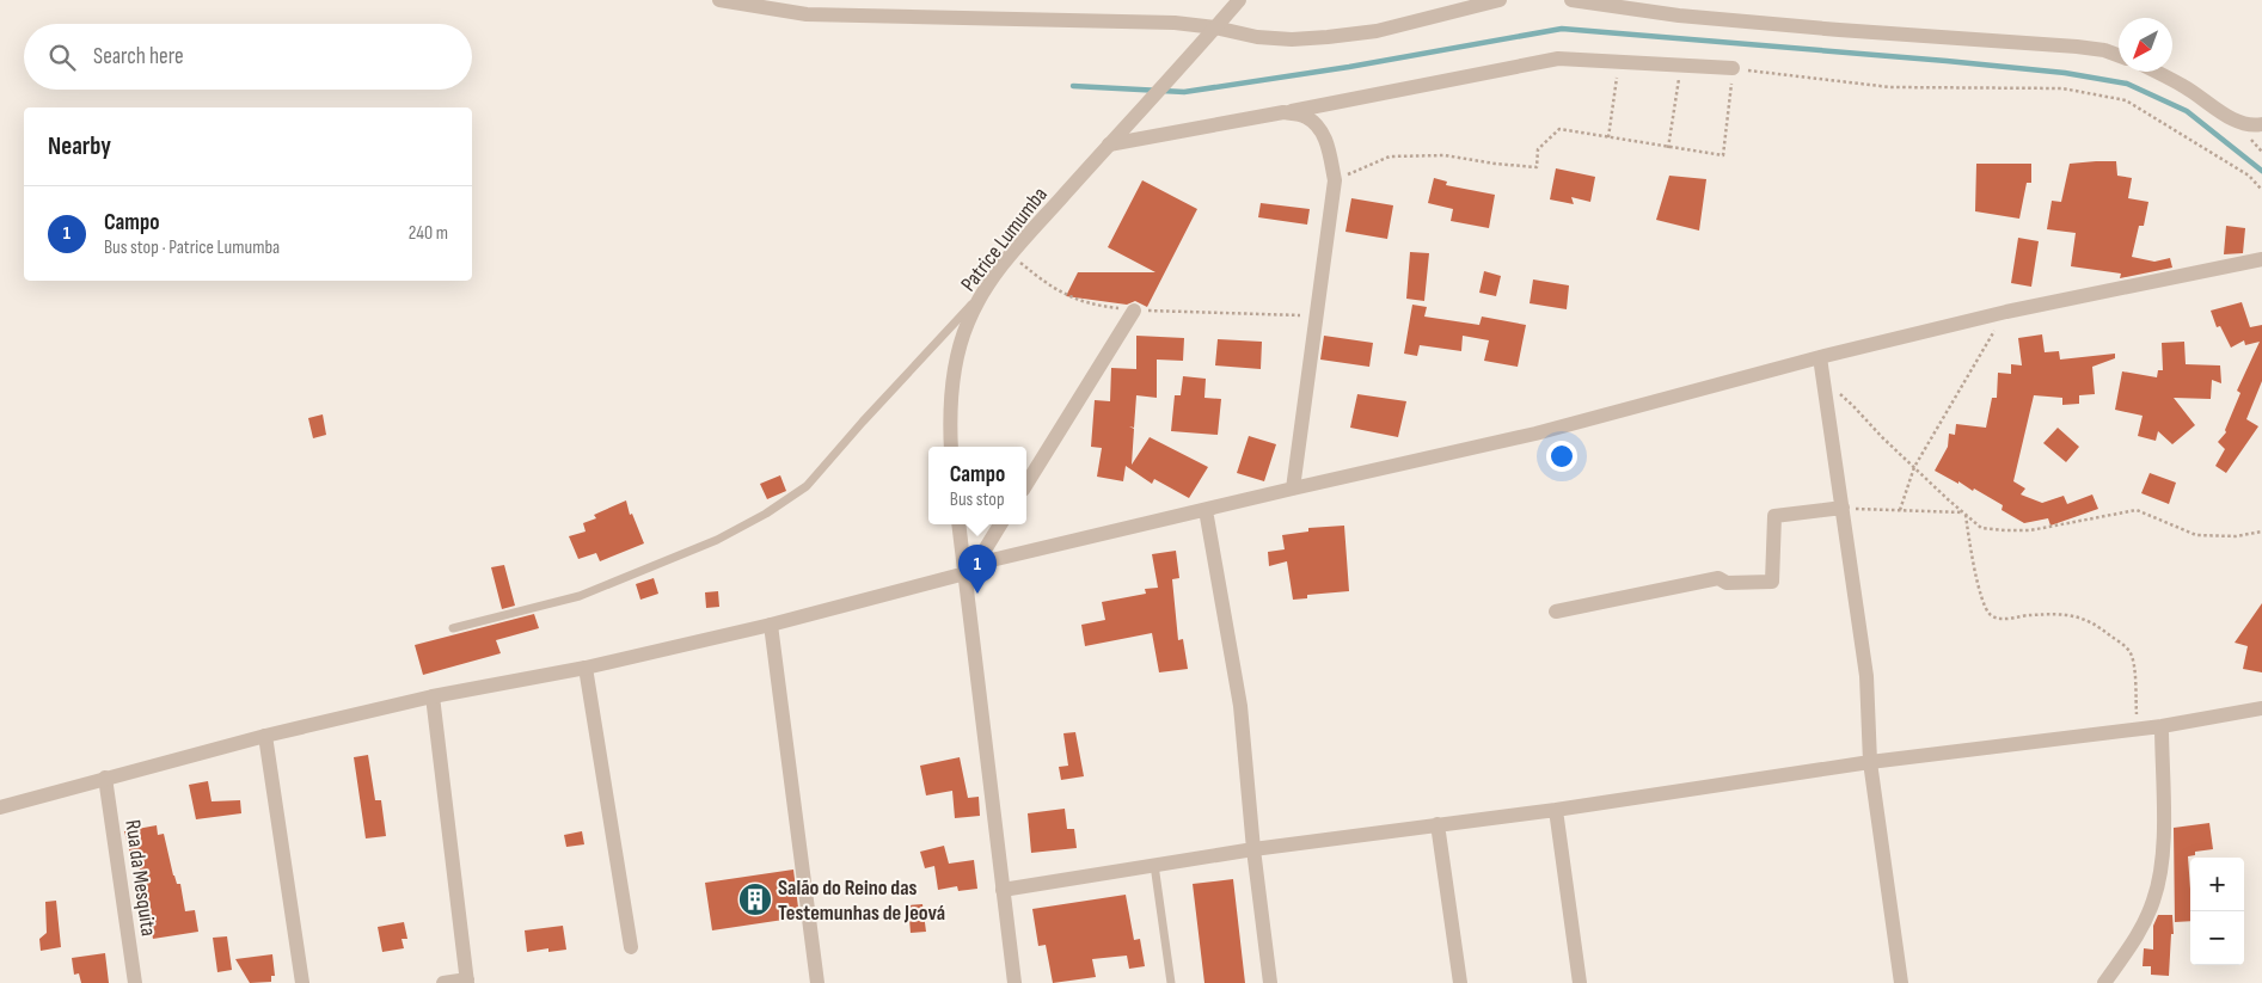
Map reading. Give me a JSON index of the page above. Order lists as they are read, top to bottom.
{
  "streets": {
    "street": ["Patrice Lumumba", "Rua da Mesquita"]
  },
  "places": {
    "building": ["Salão do Reino das Testemunhas de Jeová"]
  },
  "north": "bottom left",
  "page": {
    "search": "Search here",
    "heading": "Nearby",
    "list": [
      {
        "mark": "1",
        "name": "Campo",
        "note": "Bus stop · Patrice Lumumba",
        "value": "240 m"
      }
    ],
    "popup": ["Campo", "Bus stop"],
    "pins": "1",
    "map_buttons": ["+", "−"]
  }
}
